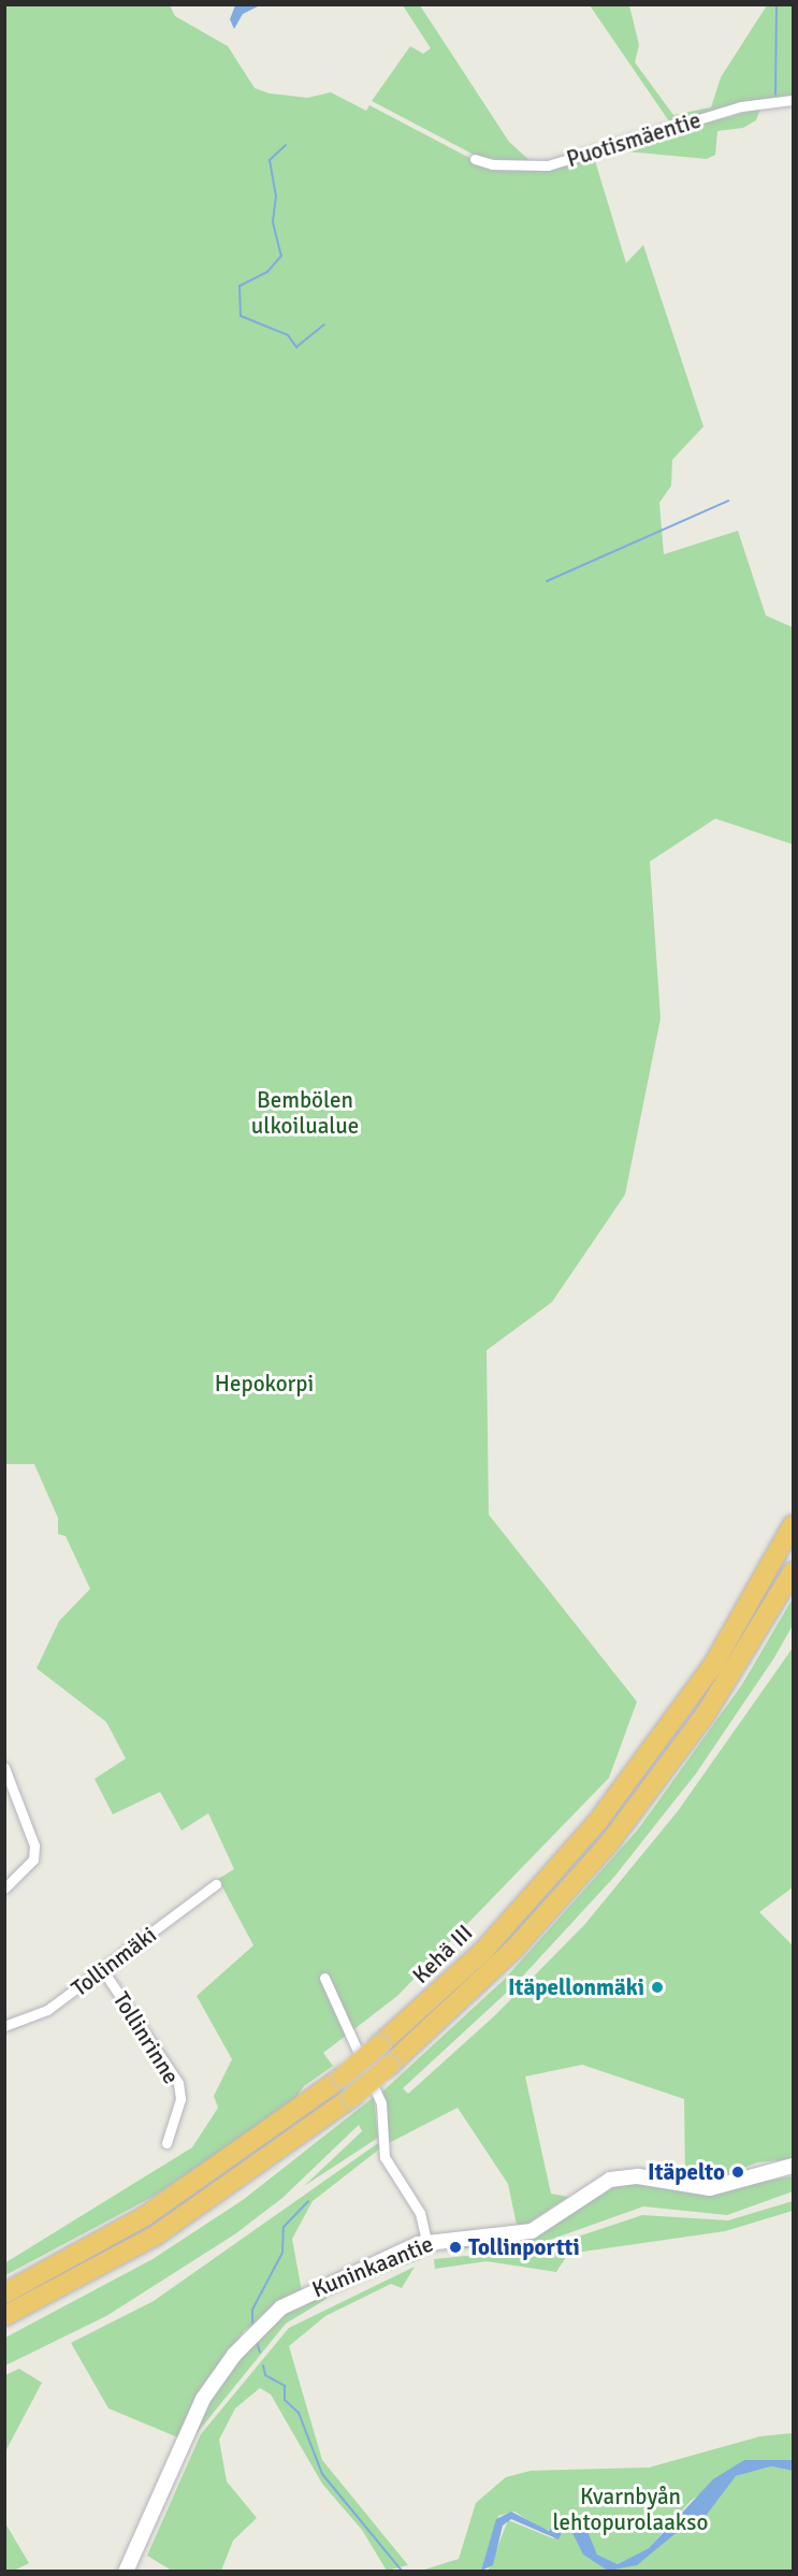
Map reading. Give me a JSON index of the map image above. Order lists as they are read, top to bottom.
{
  "streets": {
    "highway": ["Kehä III"],
    "main road": ["Kuninkaantie"],
    "street": ["Puotismäentie", "Tollinmäki", "Tollinrinne"]
  },
  "crossings": [
    ["Tollinmäki", "Tollinrinne"]
  ],
  "parks": ["Bembölen ulkoilualue", "Hepokorpi", "Kvarnbyån lehtopurolaakso"],
  "places": ["Itäpellonmäki", "Itäpelto", "Tollinportti"]
}
